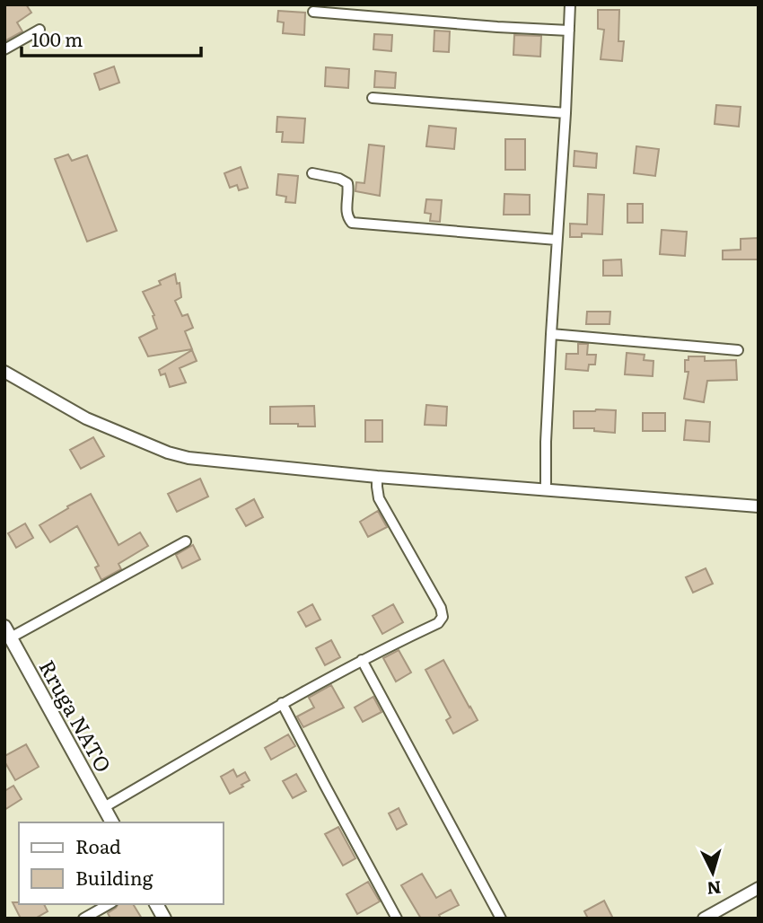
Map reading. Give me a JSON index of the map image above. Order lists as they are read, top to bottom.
{
  "streets": {
    "main road": ["Rruga NATO"]
  },
  "legend": ["Road", "Building"],
  "scale_bar": "100 m",
  "north": "bottom"
}
